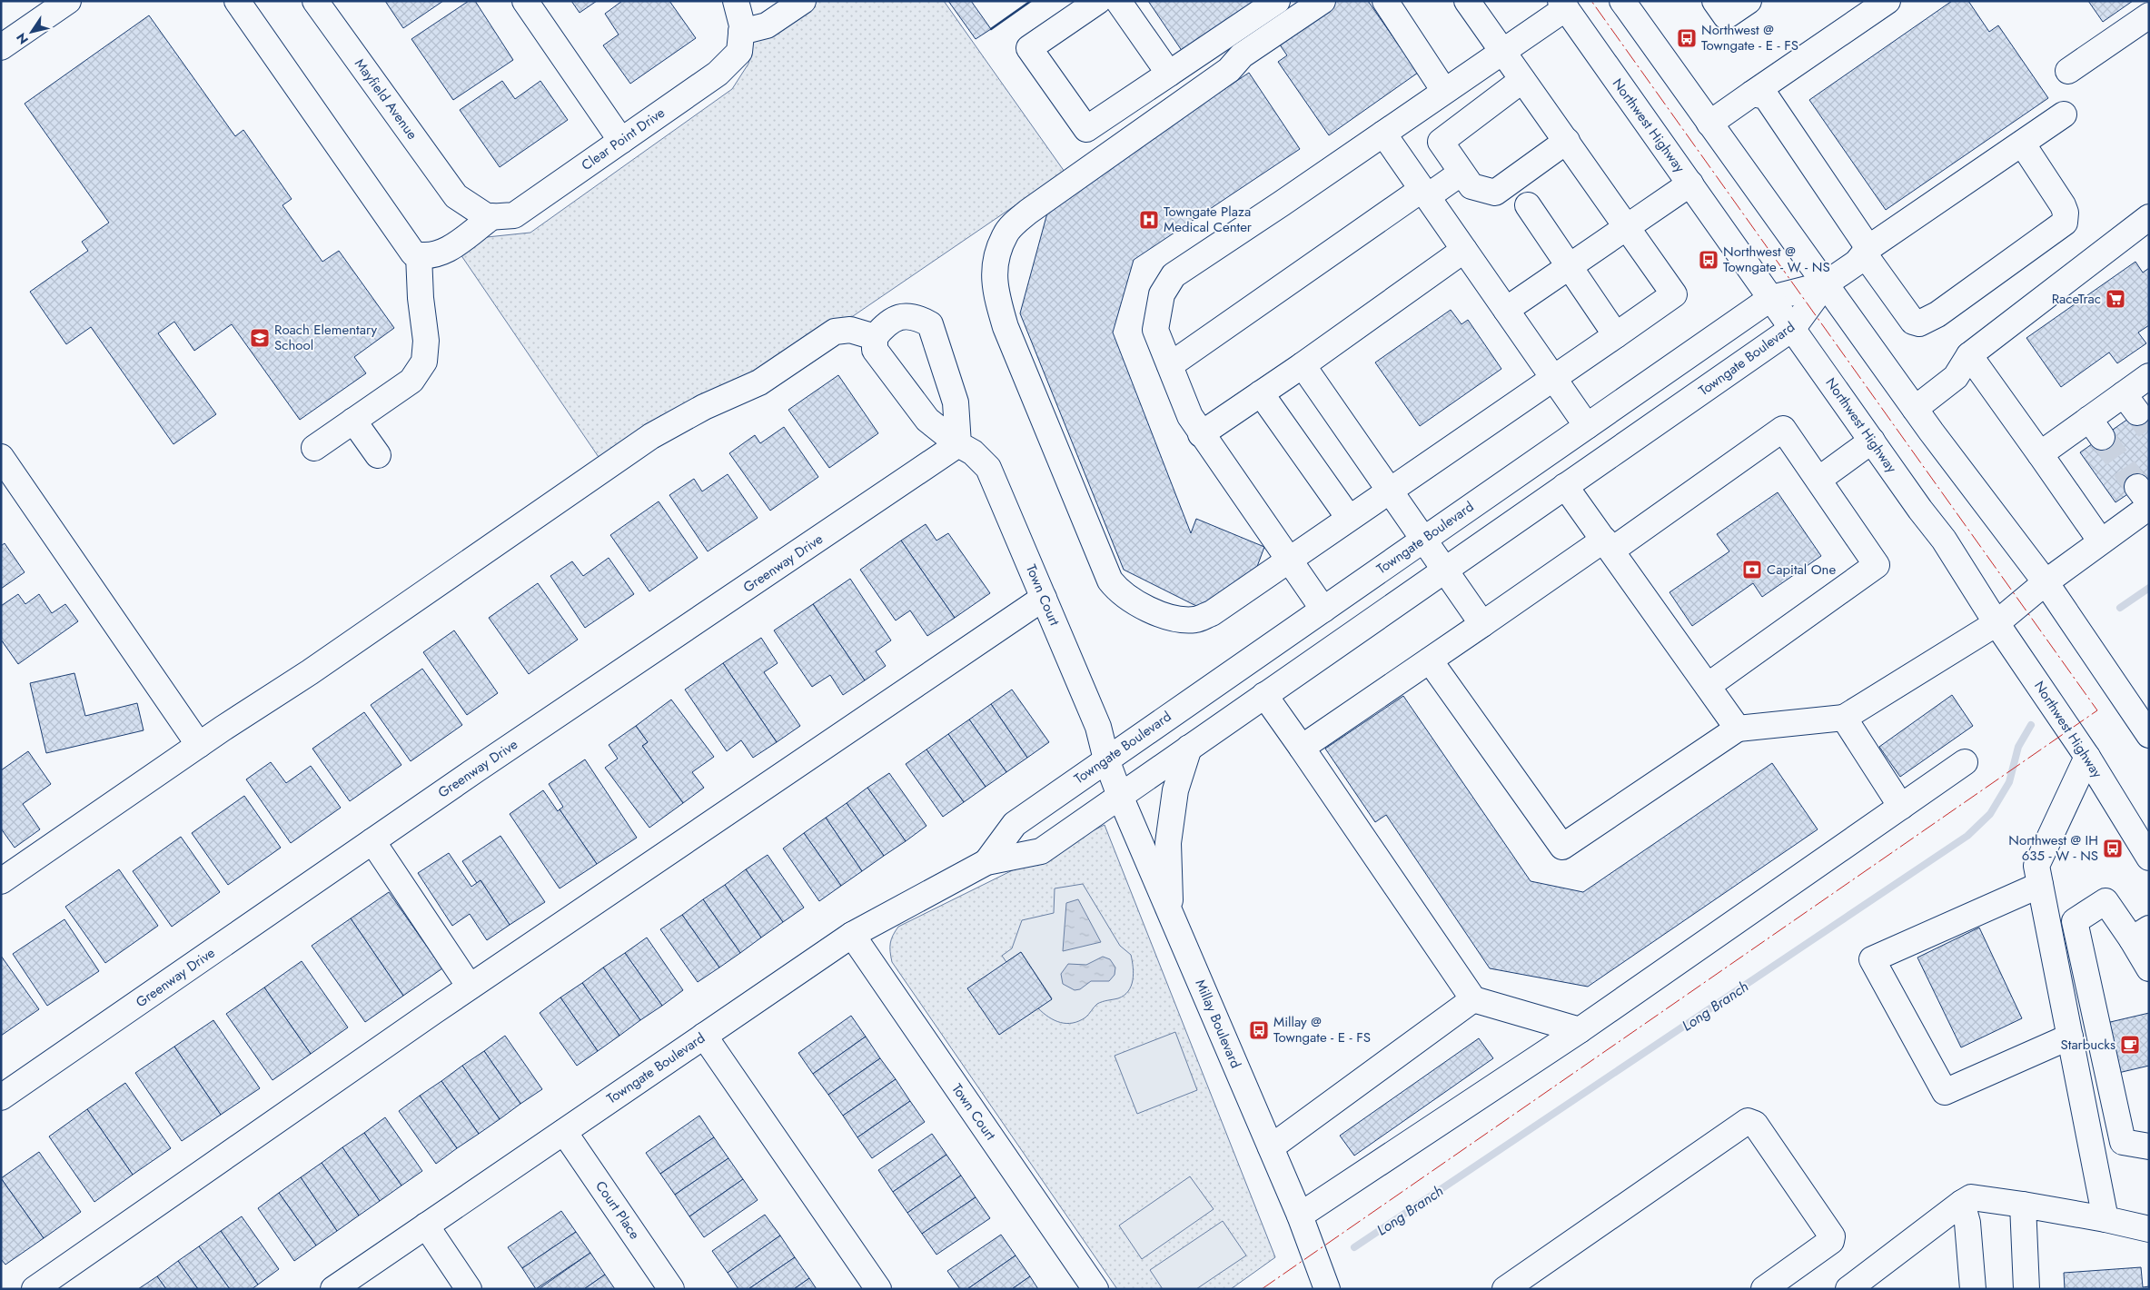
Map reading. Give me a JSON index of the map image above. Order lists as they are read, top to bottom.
{
  "streets": {
    "street": [
      "Mayfield Avenue",
      "Northwest Highway",
      "Clear Point Drive",
      "Towngate Boulevard",
      "Greenway Drive",
      "Town Court",
      "Millay Boulevard",
      "Court Place"
    ]
  },
  "crossings": [
    ["Mayfield Avenue", "Clear Point Drive"],
    ["Northwest Highway", "Towngate Boulevard"],
    ["Towngate Boulevard", "Town Court"],
    ["Towngate Boulevard", "Millay Boulevard"],
    ["Towngate Boulevard", "Court Place"],
    ["Greenway Drive", "Town Court"],
    ["Town Court", "Millay Boulevard"]
  ],
  "water": ["Long Branch"],
  "places": {
    "bus stop": [
      "Northwest @ Towngate - E - FS",
      "Northwest @ Towngate - W - NS",
      "Northwest @ IH 635 - W - NS",
      "Millay @ Towngate - E - FS"
    ],
    "hospital": ["Towngate Plaza Medical Center"],
    "supermarket": ["RaceTrac"],
    "school or university": ["Roach Elementary School"],
    "bank": ["Capital One"],
    "cafe": ["Starbucks"]
  },
  "north": "bottom left"
}
